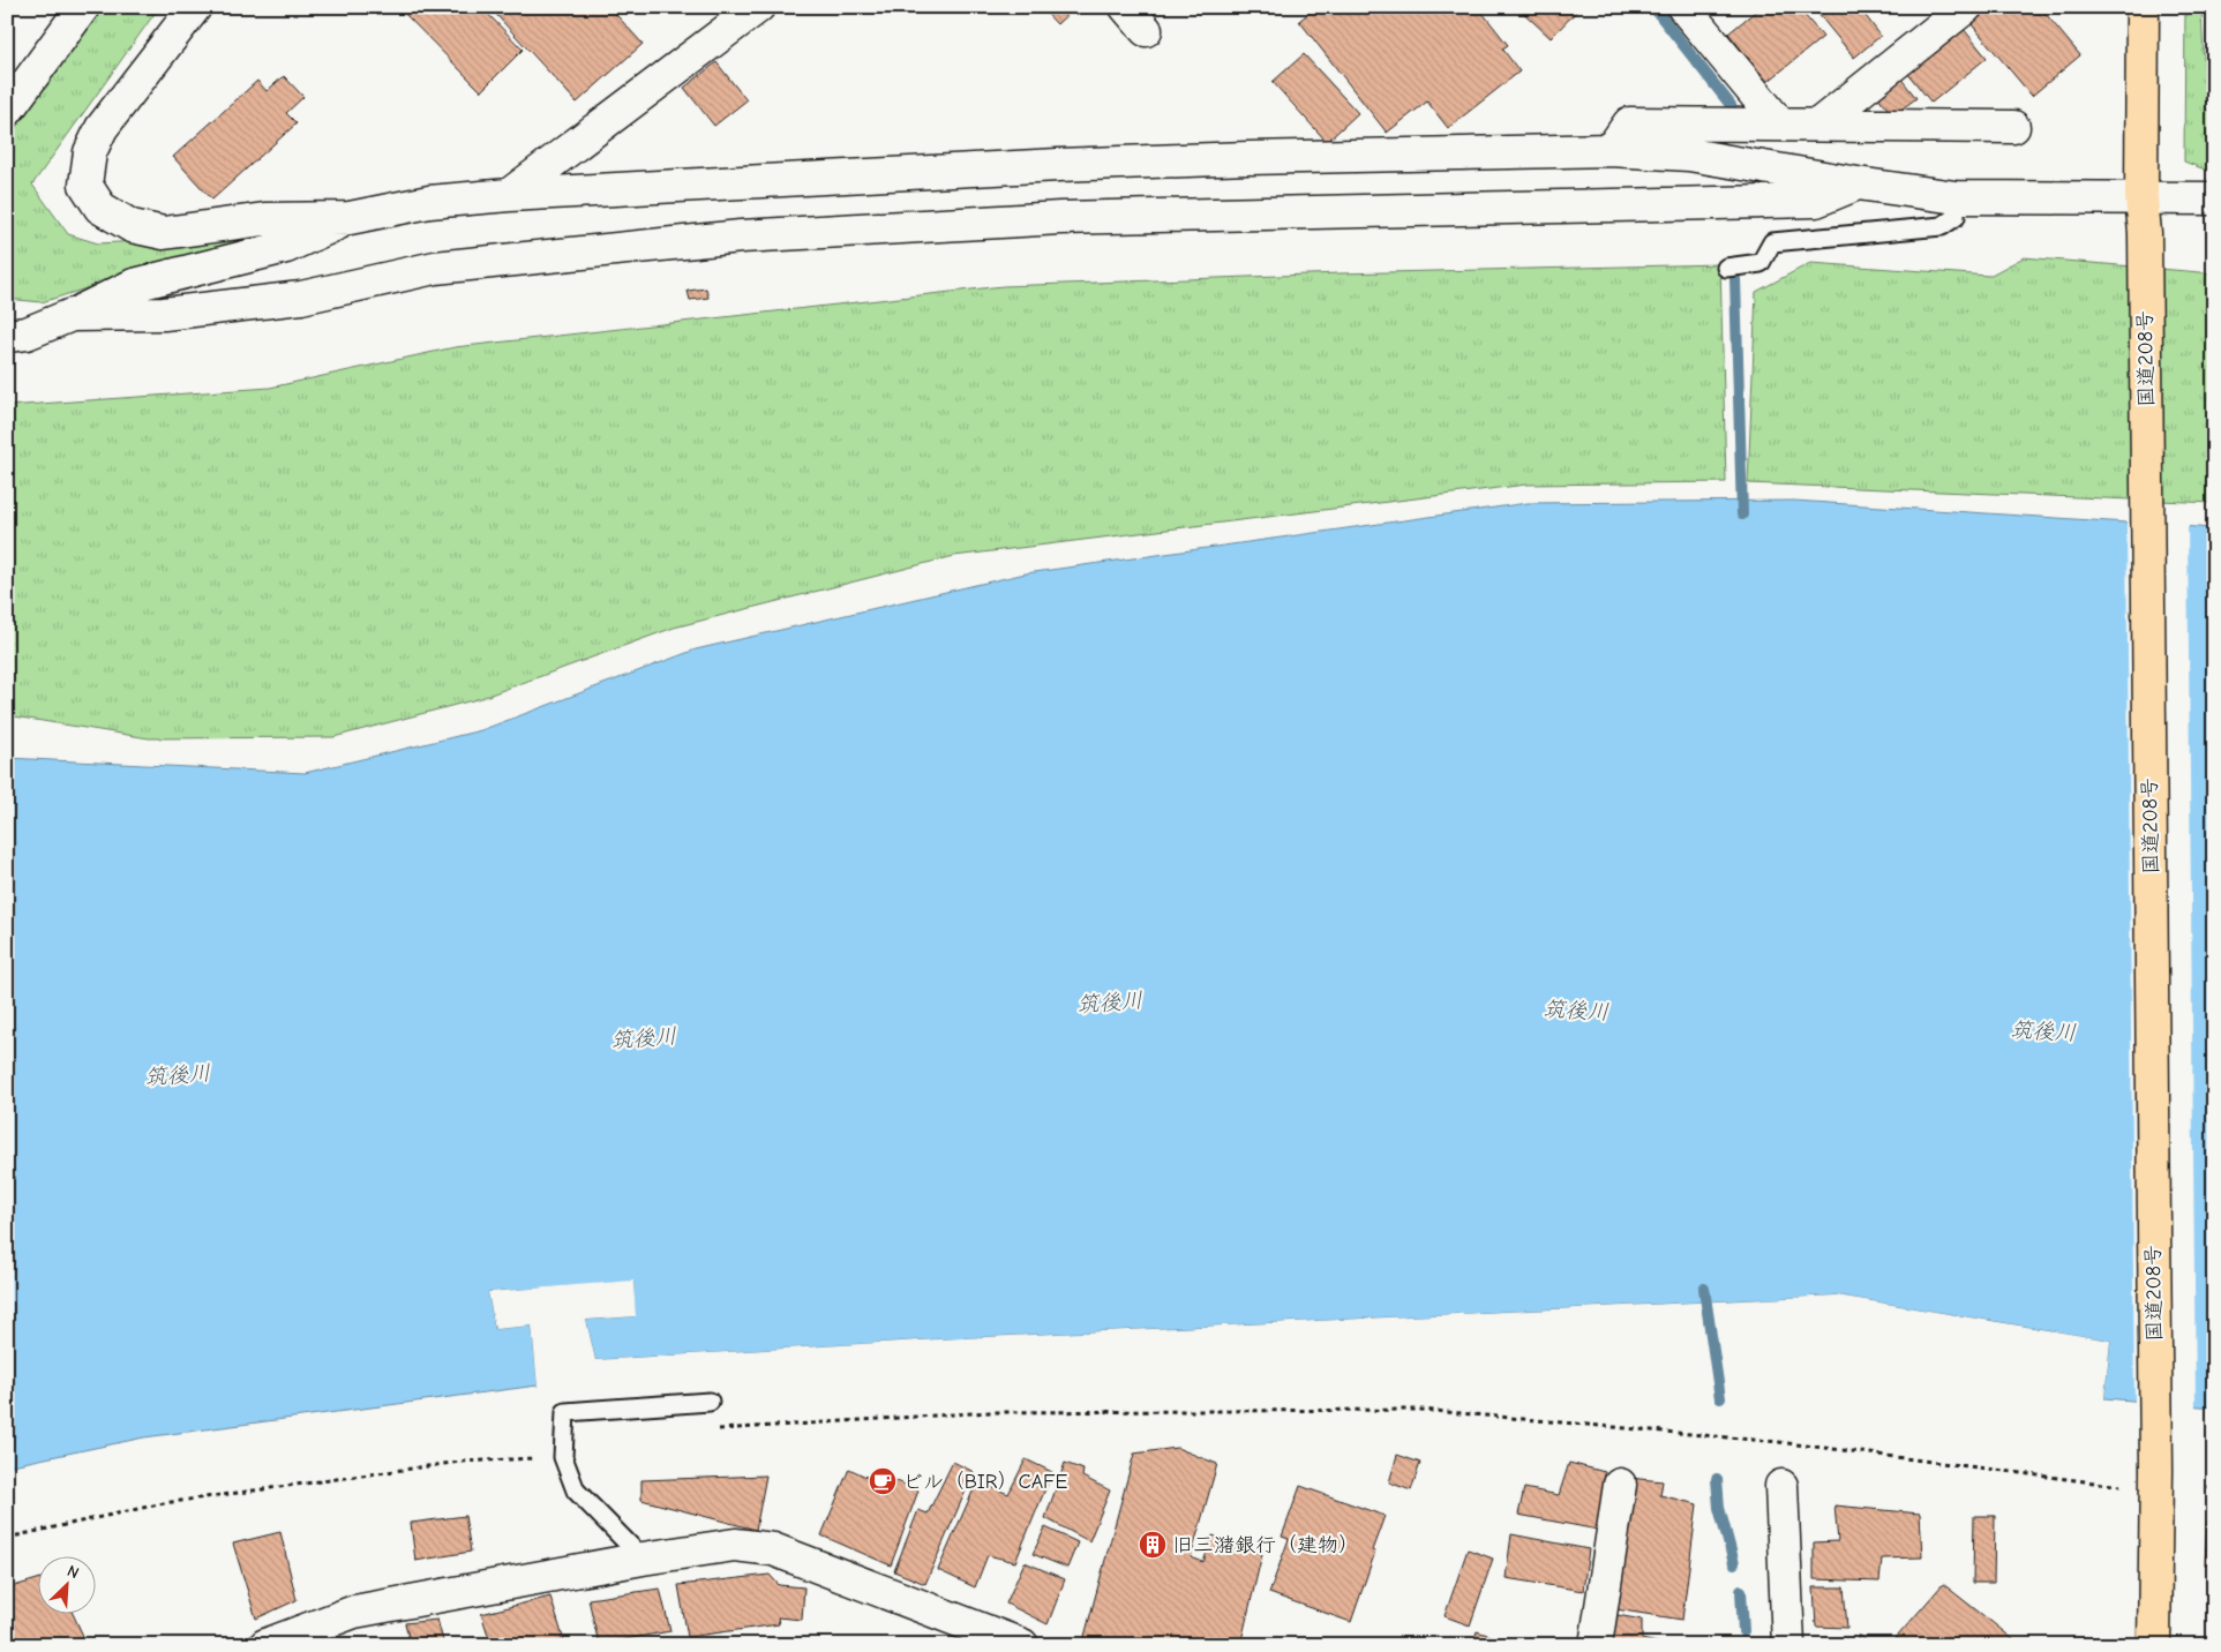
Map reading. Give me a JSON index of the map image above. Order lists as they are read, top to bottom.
{
  "streets": {
    "highway": ["国道208号"]
  },
  "water": ["筑後川"],
  "places": {
    "cafe": ["ビル（BIR）CAFE"],
    "building": ["旧三潴銀行（建物）"]
  },
  "north": "top right"
}
